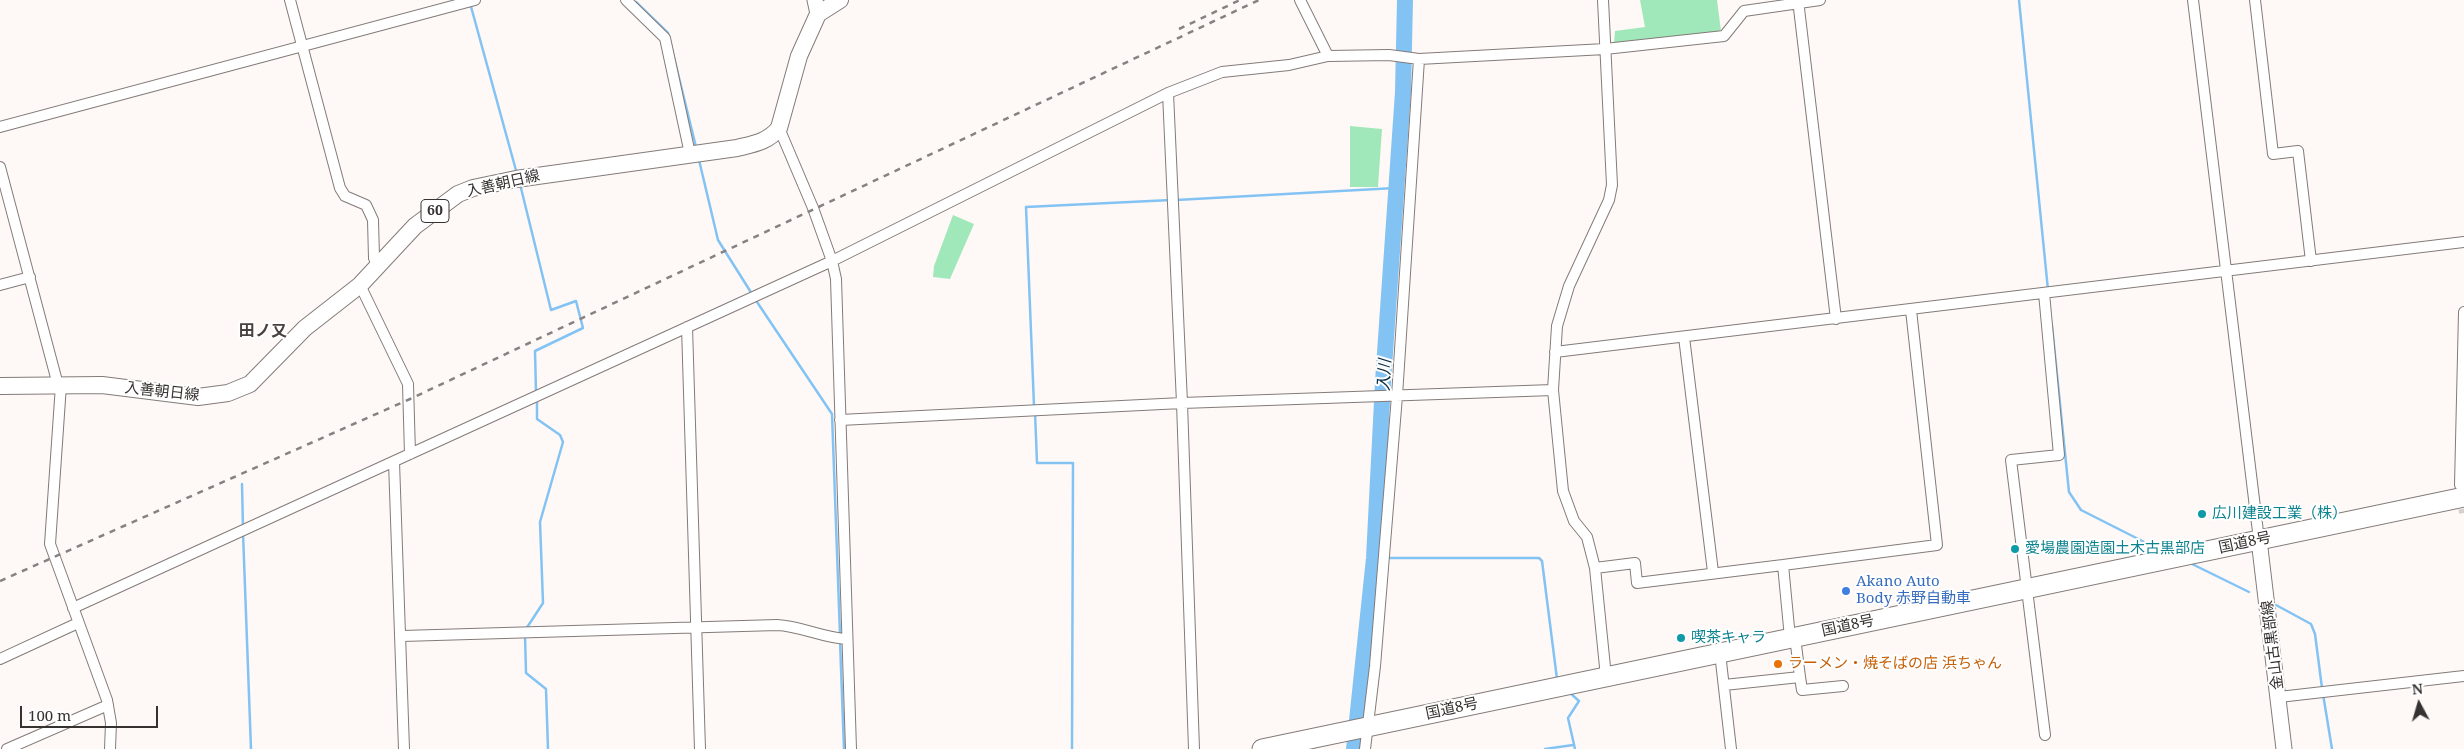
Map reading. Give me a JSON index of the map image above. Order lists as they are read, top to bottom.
{
  "streets": {
    "highway": ["国道8号"],
    "main road": ["入善朝日線", "60", "金山古黒部線"]
  },
  "crossings": [
    ["国道8号", "金山古黒部線"]
  ],
  "districts": ["田ノ又"],
  "water": ["入川"],
  "places": [
    "広川建設工業（株）",
    "愛場農園造園土木古黒部店",
    "Akano Auto Body 赤野自動車",
    "喫茶キャラ",
    "ラーメン・焼そばの店 浜ちゃん"
  ],
  "scale_bar": "100 m",
  "north": "top"
}
